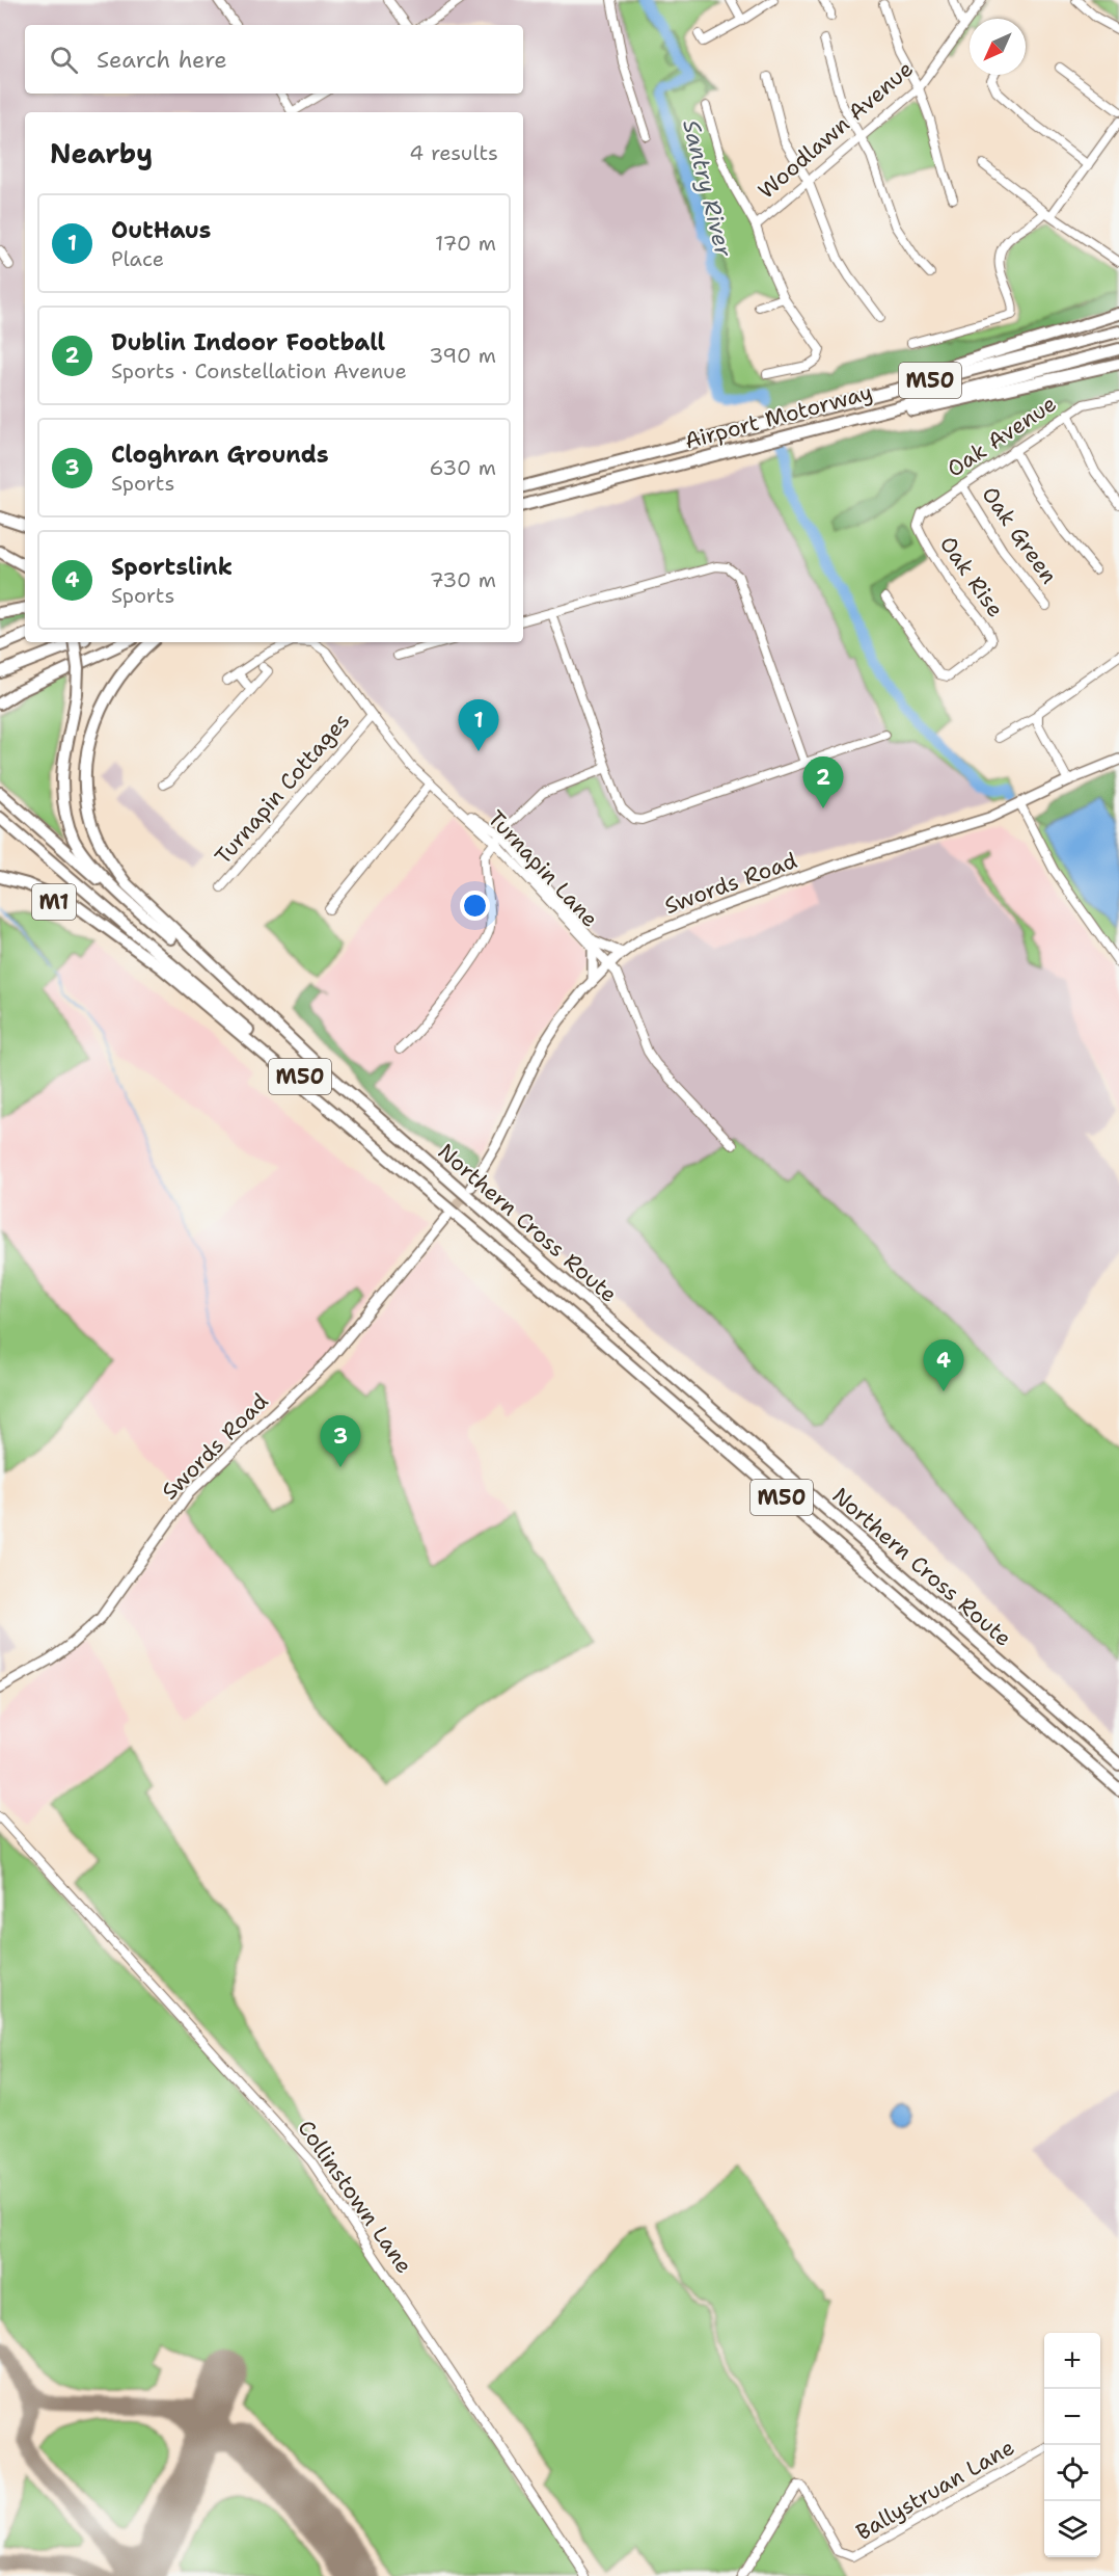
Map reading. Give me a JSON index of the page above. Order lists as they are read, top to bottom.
{
  "streets": {
    "highway": [
      "M50",
      "Airport Motorway",
      "M1",
      "Northern Cross Route"
    ],
    "main road": ["Swords Road"],
    "street": [
      "Woodlawn Avenue",
      "Oak Avenue",
      "Oak Green",
      "Oak Rise",
      "Turnapin Cottages",
      "Turnapin Lane",
      "Collinstown Lane",
      "Ballystruan Lane"
    ]
  },
  "crossings": [
    ["M50", "M1"],
    ["M50", "Northern Cross Route"],
    ["Oak Avenue", "Oak Green"],
    ["Oak Avenue", "Oak Rise"],
    ["Turnapin Cottages", "Turnapin Lane"],
    ["Turnapin Lane", "Swords Road"]
  ],
  "water": ["Santry River"],
  "north": "bottom left",
  "page": {
    "search": "Search here",
    "heading": ["Nearby", "4 results"],
    "list": [
      {
        "mark": "1",
        "name": "OutHaus",
        "note": "Place",
        "value": "170 m"
      },
      {
        "mark": "2",
        "name": "Dublin Indoor Football",
        "note": "Sports · Constellation Avenue",
        "value": "390 m"
      },
      {
        "mark": "3",
        "name": "Cloghran Grounds",
        "note": "Sports",
        "value": "630 m"
      },
      {
        "mark": "4",
        "name": "Sportslink",
        "note": "Sports",
        "value": "730 m"
      }
    ],
    "pins": [
      "1",
      "2",
      "4",
      "3"
    ],
    "map_buttons": ["+", "−"]
  }
}
